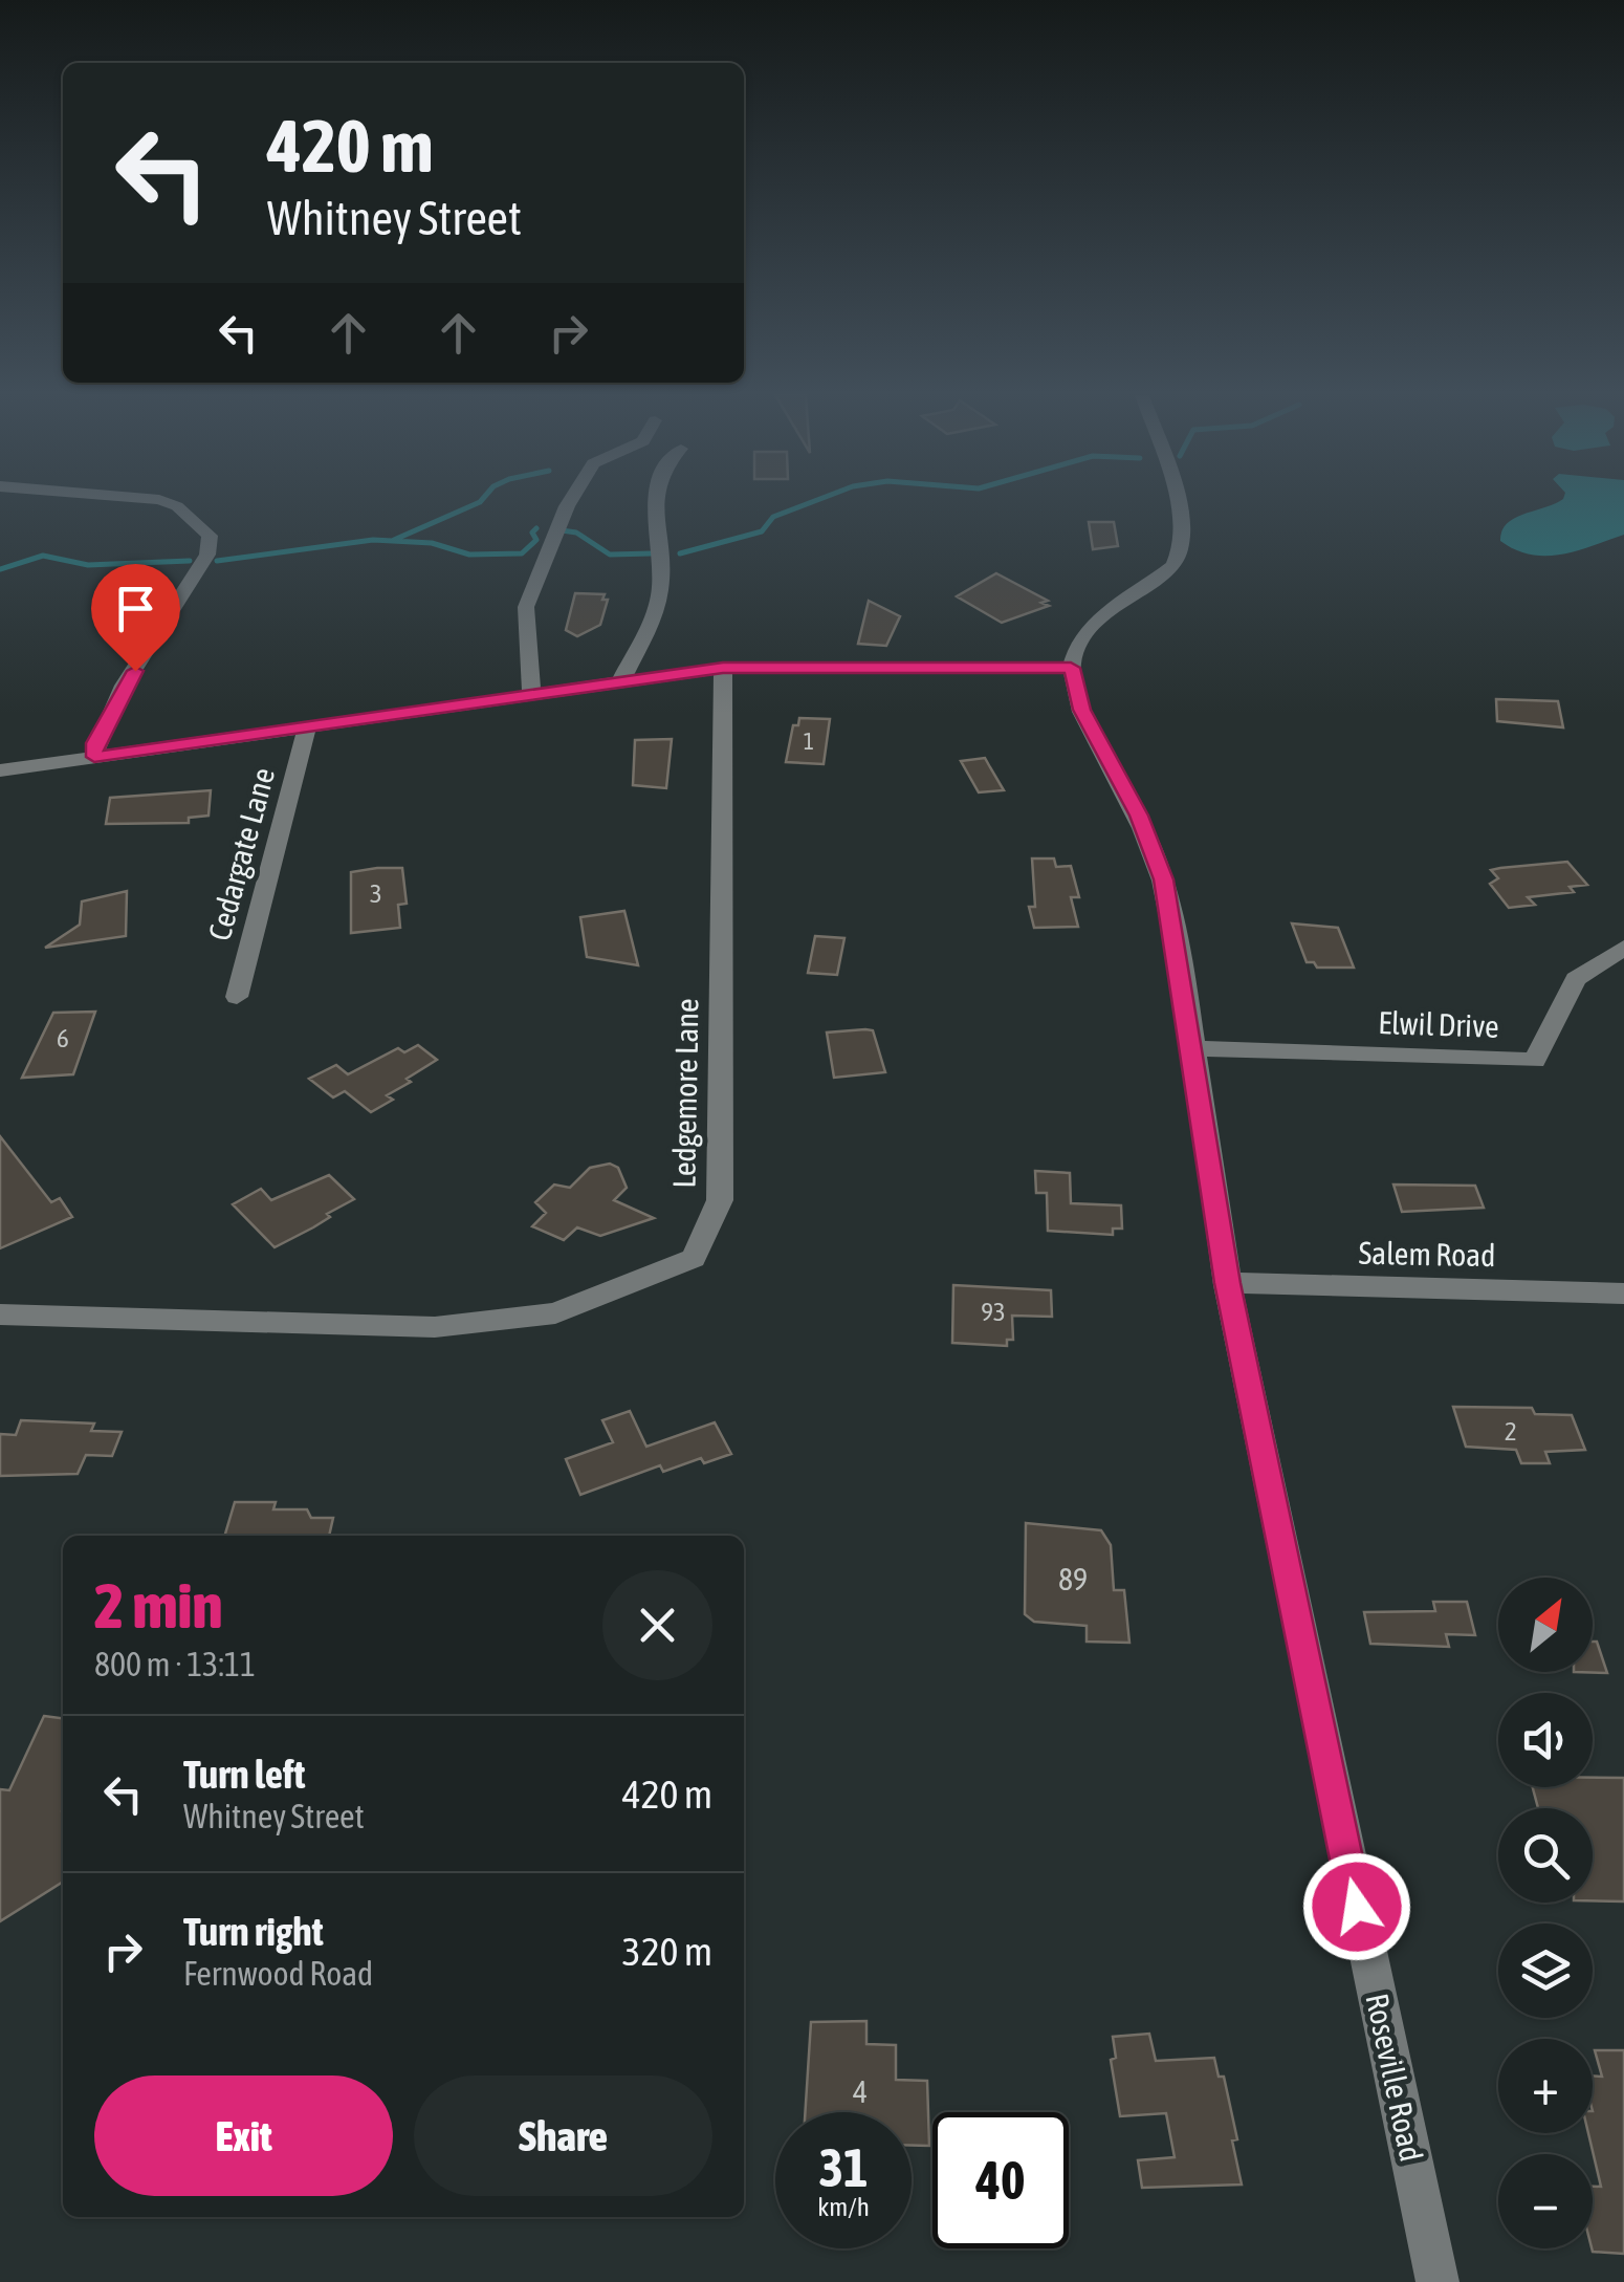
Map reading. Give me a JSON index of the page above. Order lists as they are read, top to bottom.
{
  "streets": {
    "street": [
      "Cedargate Lane",
      "Elwil Drive",
      "Ledgemore Lane",
      "Salem Road",
      "Roseville Road"
    ]
  },
  "crossings": [
    ["Elwil Drive", "Roseville Road"],
    ["Salem Road", "Roseville Road"]
  ],
  "house_numbers": [
    "1",
    "3",
    "6",
    "93",
    "2",
    "89",
    "4"
  ],
  "north": "top right",
  "page": {
    "turn": ["420 m", "Whitney Street"],
    "heading": ["2 min", "800 m · 13:11"],
    "map_buttons": ["+", "−"],
    "list": [
      {
        "name": "Turn left",
        "note": "Whitney Street",
        "value": "420 m"
      },
      {
        "name": "Turn right",
        "note": "Fernwood Road",
        "value": "320 m"
      }
    ],
    "buttons": ["Exit", "Share"],
    "speed": "31 km/h",
    "limit": "40"
  }
}
